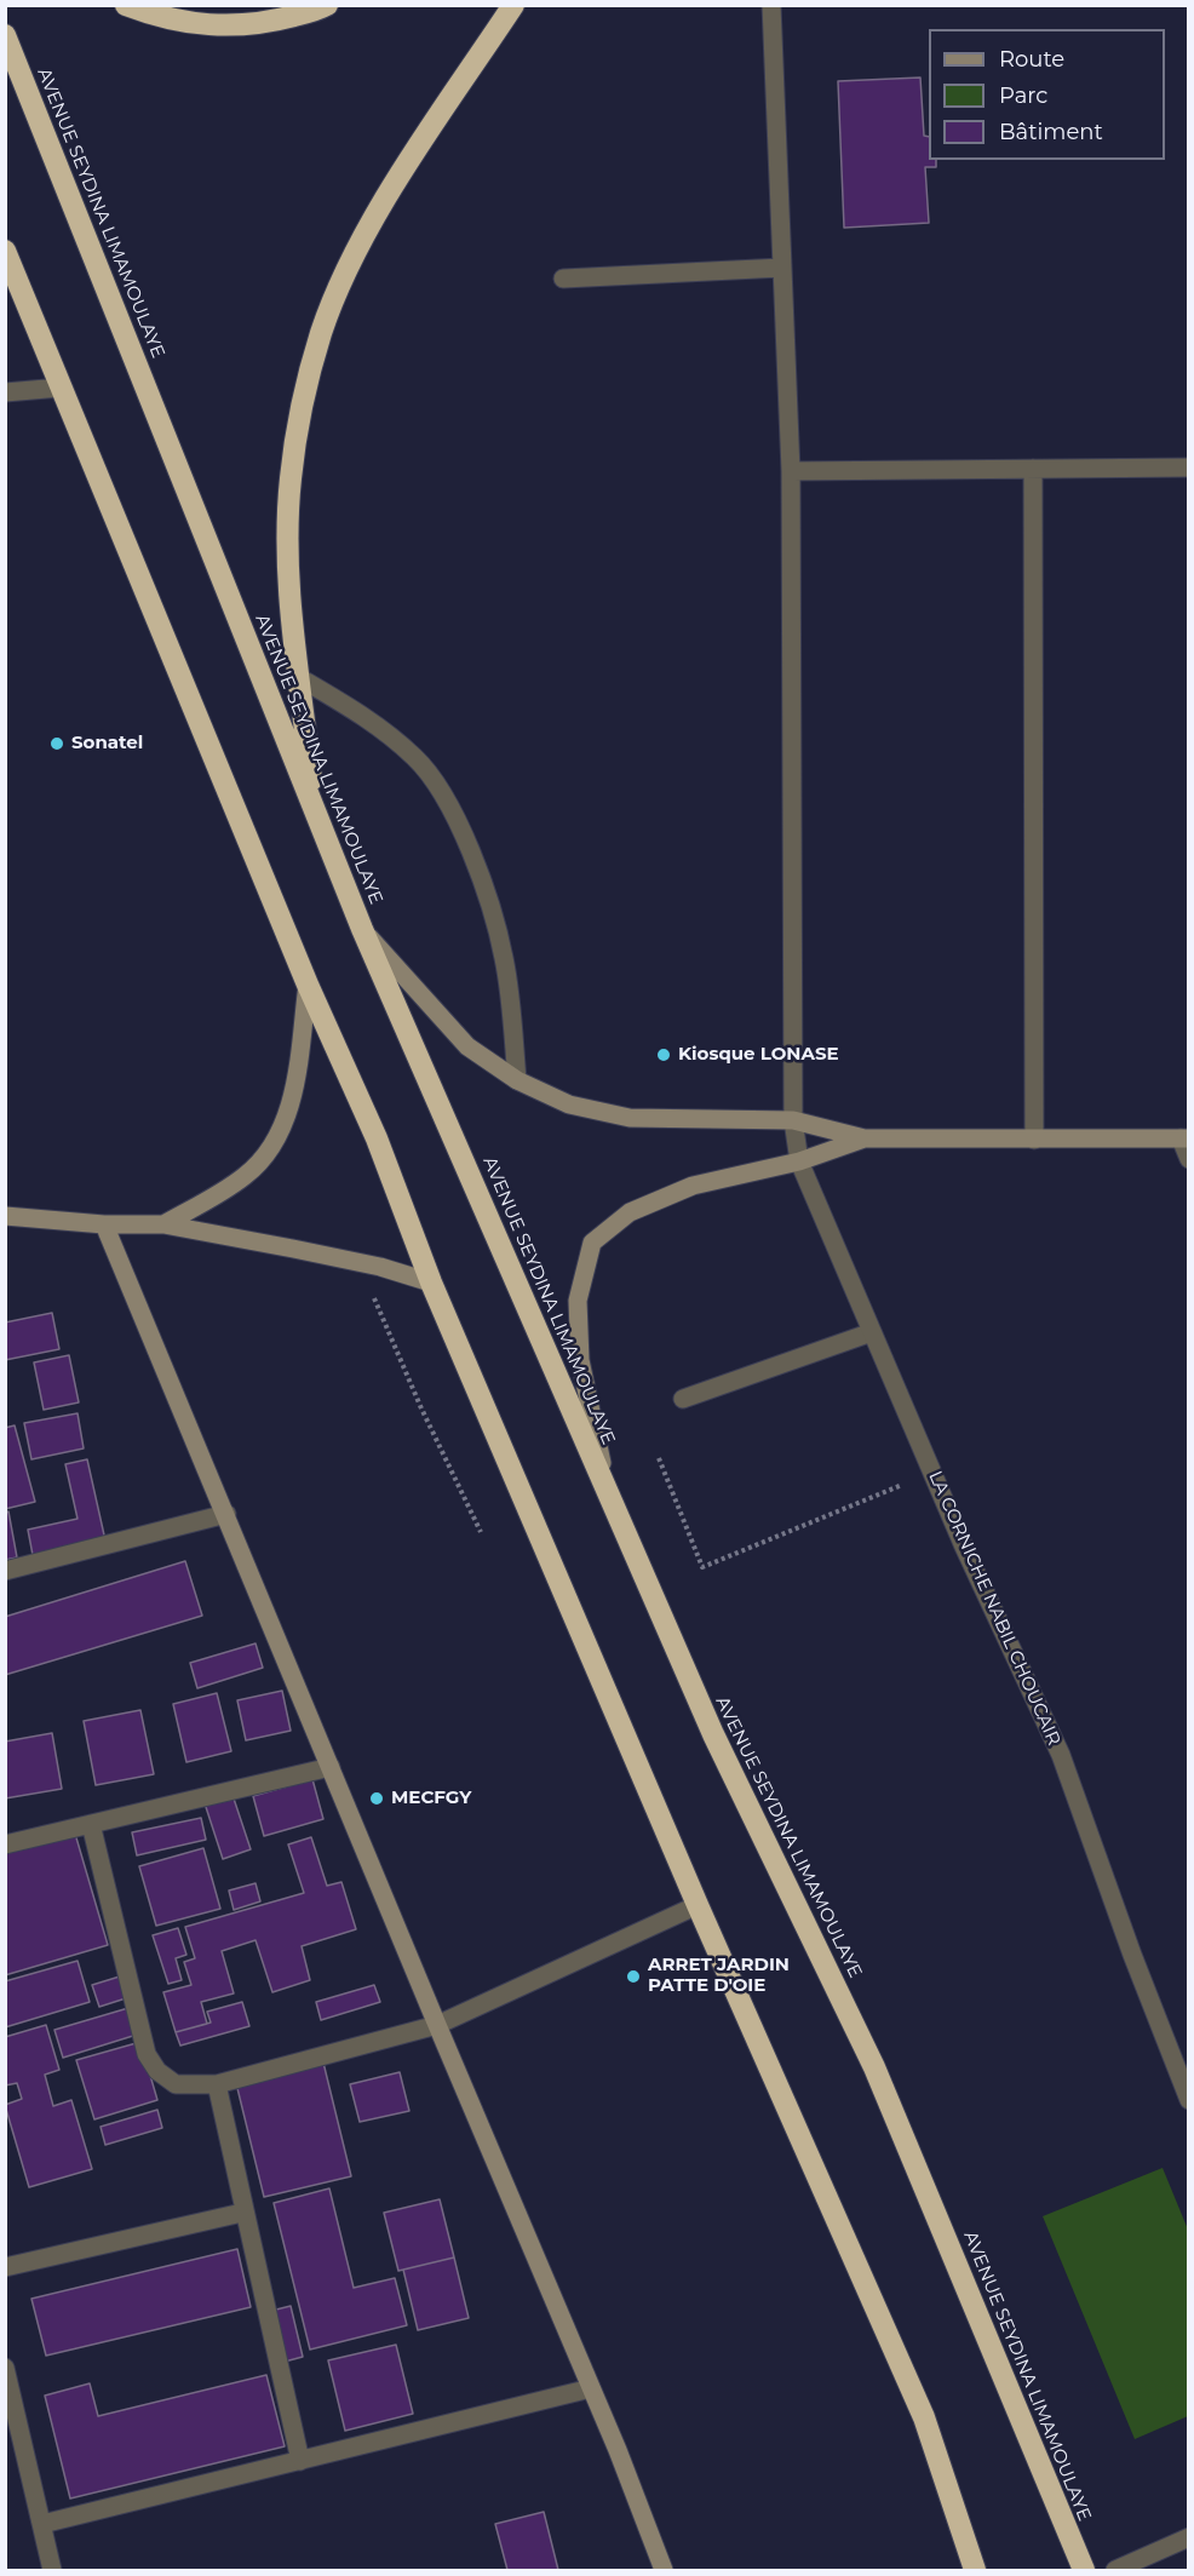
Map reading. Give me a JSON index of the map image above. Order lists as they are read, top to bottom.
{
  "streets": {
    "highway": ["AVENUE SEYDINA LIMAMOULAYE"],
    "street": ["LA CORNICHE NABIL CHOUCAIR"]
  },
  "places": [
    "Sonatel",
    "Kiosque LONASE",
    "MECFGY",
    "ARRET JARDIN PATTE D'OIE"
  ],
  "legend": ["Route", "Parc", "Bâtiment"]
}
